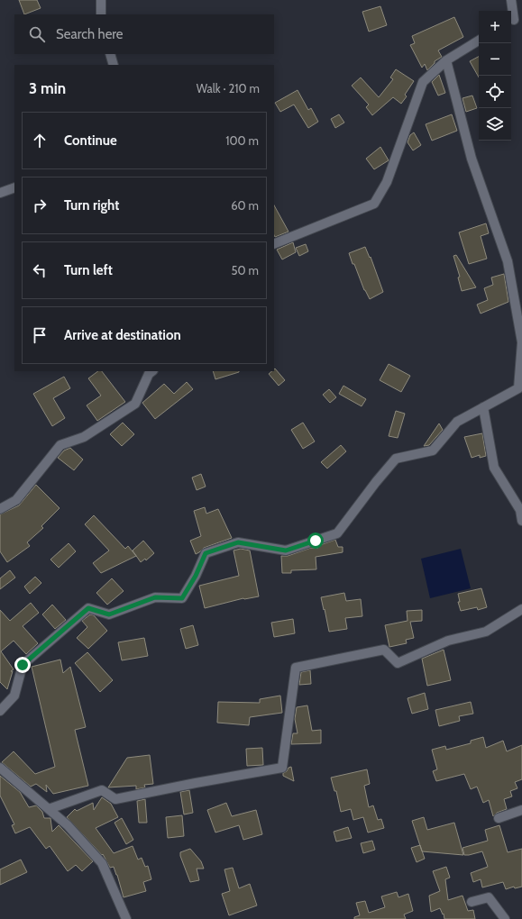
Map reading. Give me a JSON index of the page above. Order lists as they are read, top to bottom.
{
  "page": {
    "map_buttons": ["+", "−"],
    "search": "Search here",
    "heading": ["3 min", "Walk · 210 m"],
    "list": [
      ["Continue", "100 m"],
      ["Turn right", "60 m"],
      ["Turn left", "50 m"],
      "Arrive at destination"
    ]
  }
}
